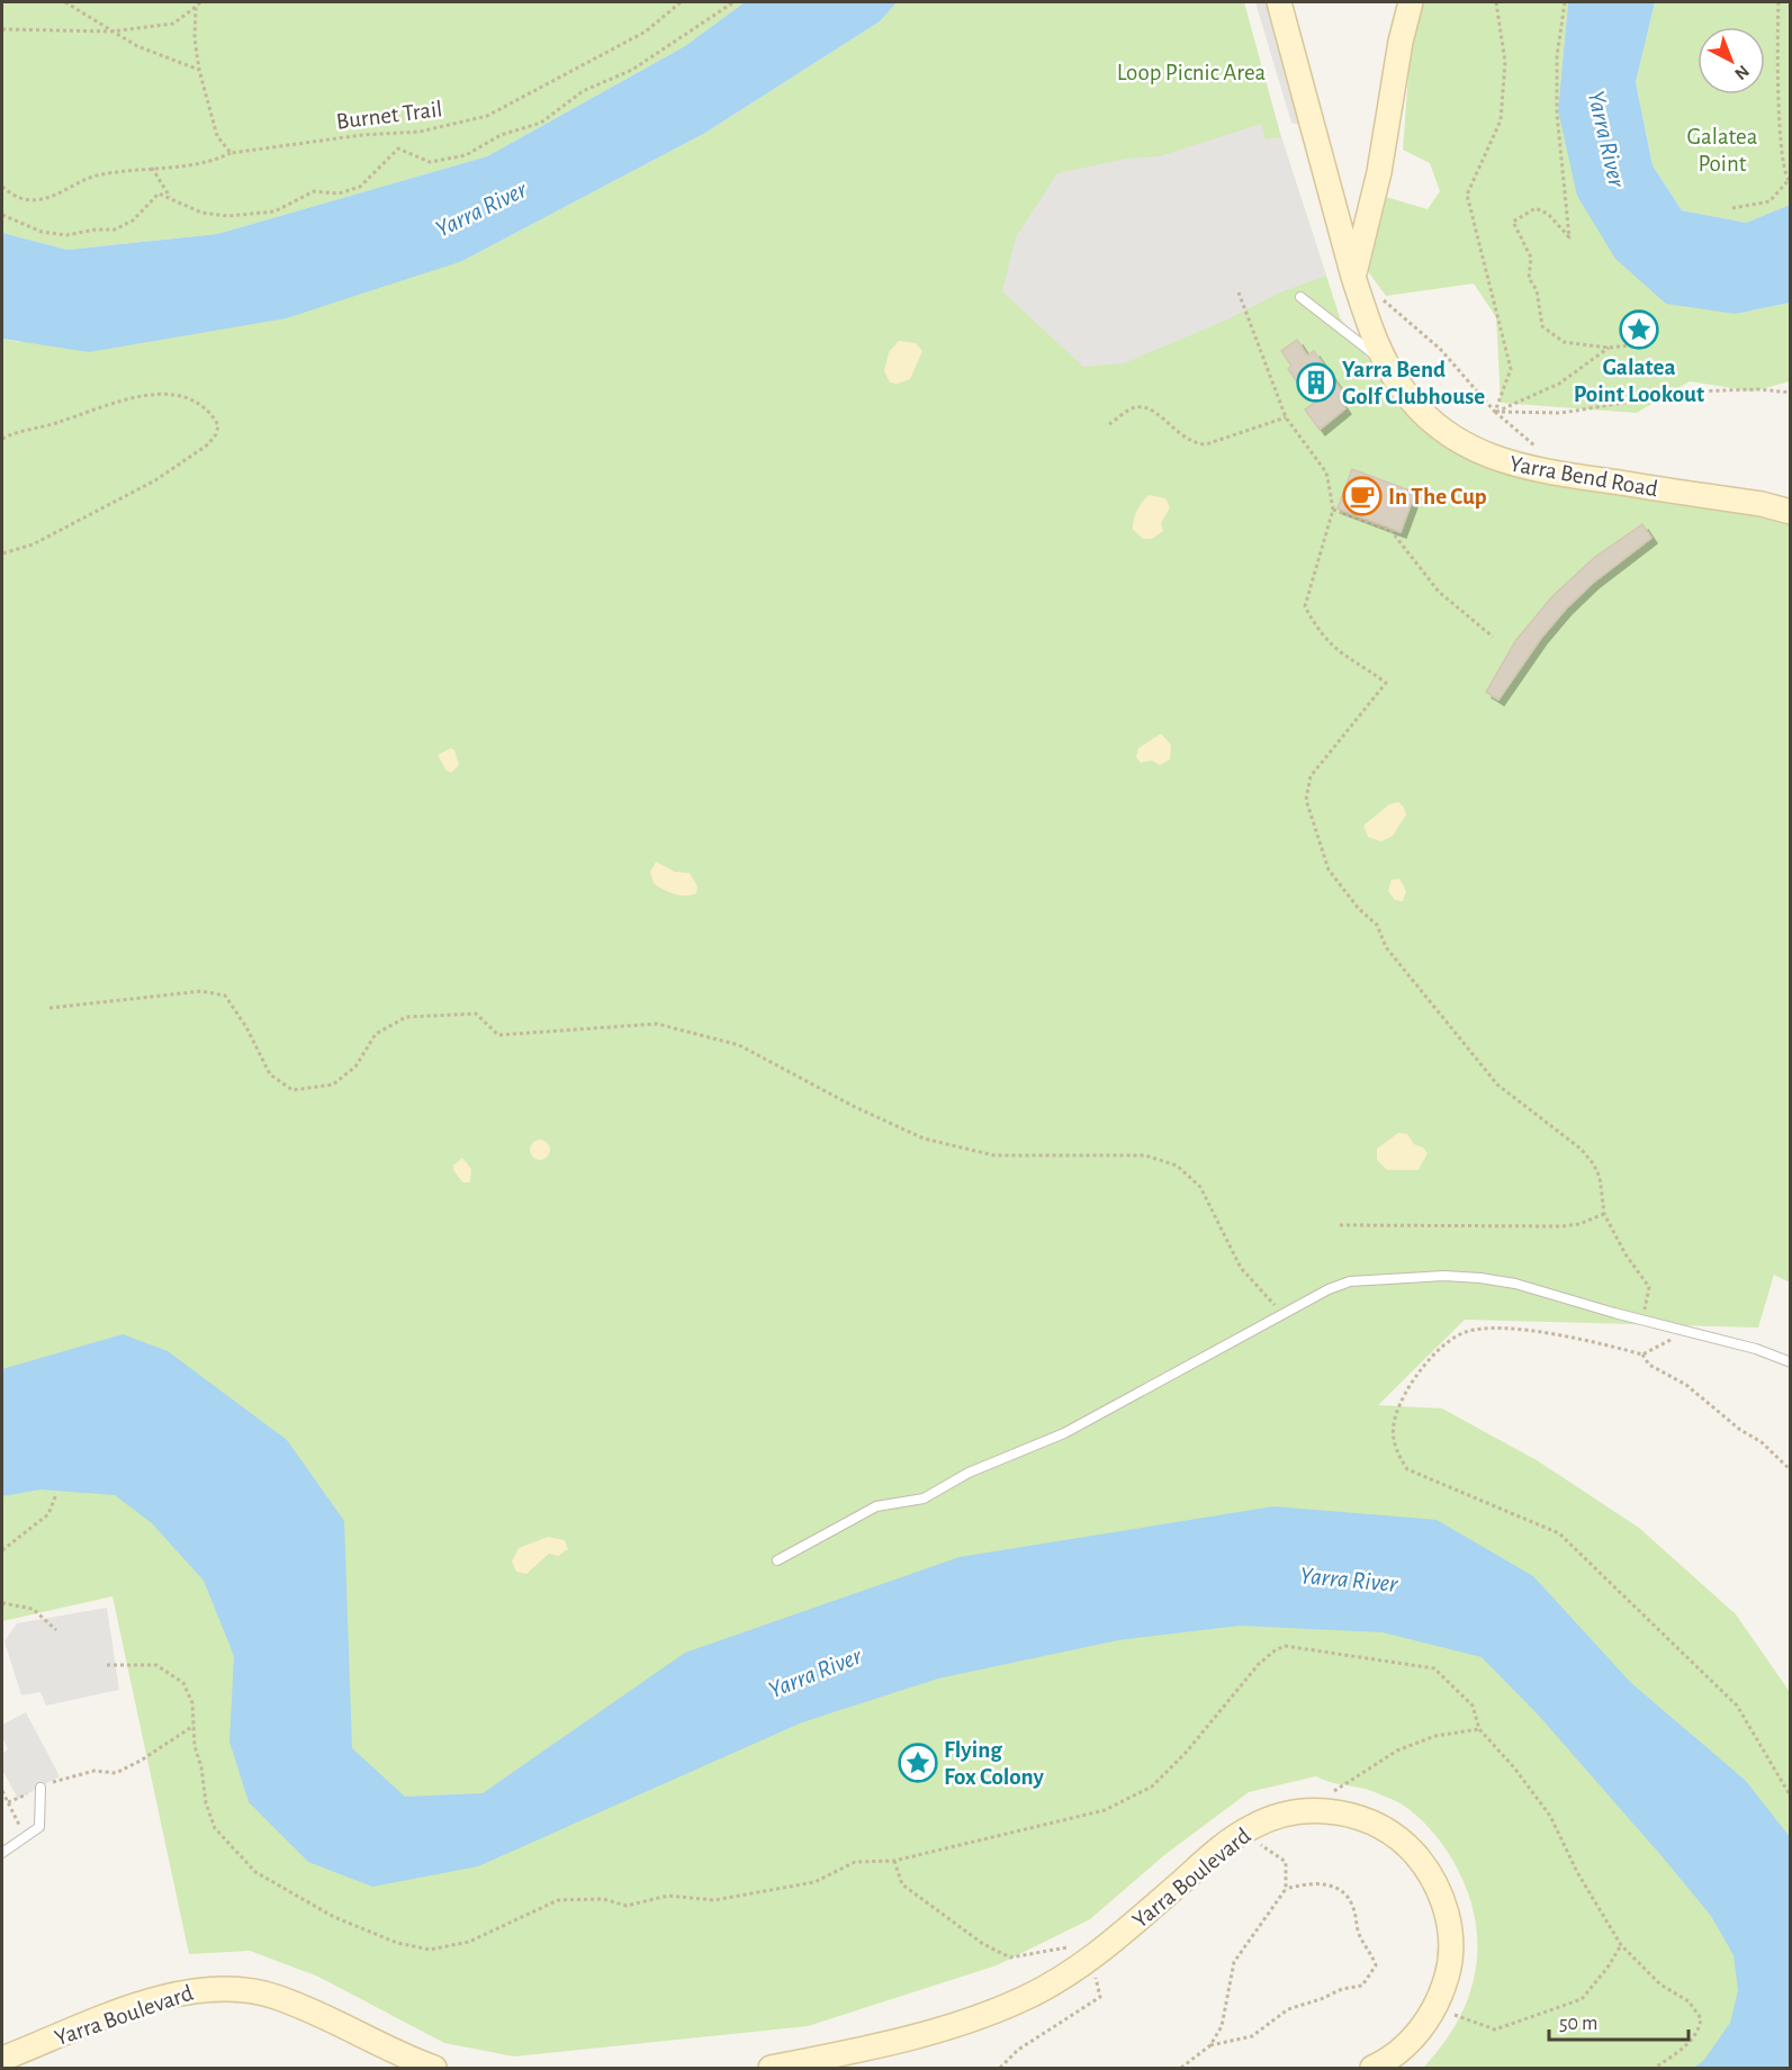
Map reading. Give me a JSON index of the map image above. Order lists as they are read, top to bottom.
{
  "streets": {
    "main road": ["Yarra Bend Road", "Yarra Boulevard"],
    "path": ["Burnet Trail"]
  },
  "water": ["Yarra River"],
  "parks": ["Loop Picnic Area", "Galatea Point"],
  "places": {
    "place": ["Galatea Point Lookout", "Flying Fox Colony"],
    "building": ["Yarra Bend Golf Clubhouse"],
    "cafe": ["In The Cup"]
  },
  "scale_bar": "50 m",
  "north": "bottom right"
}
